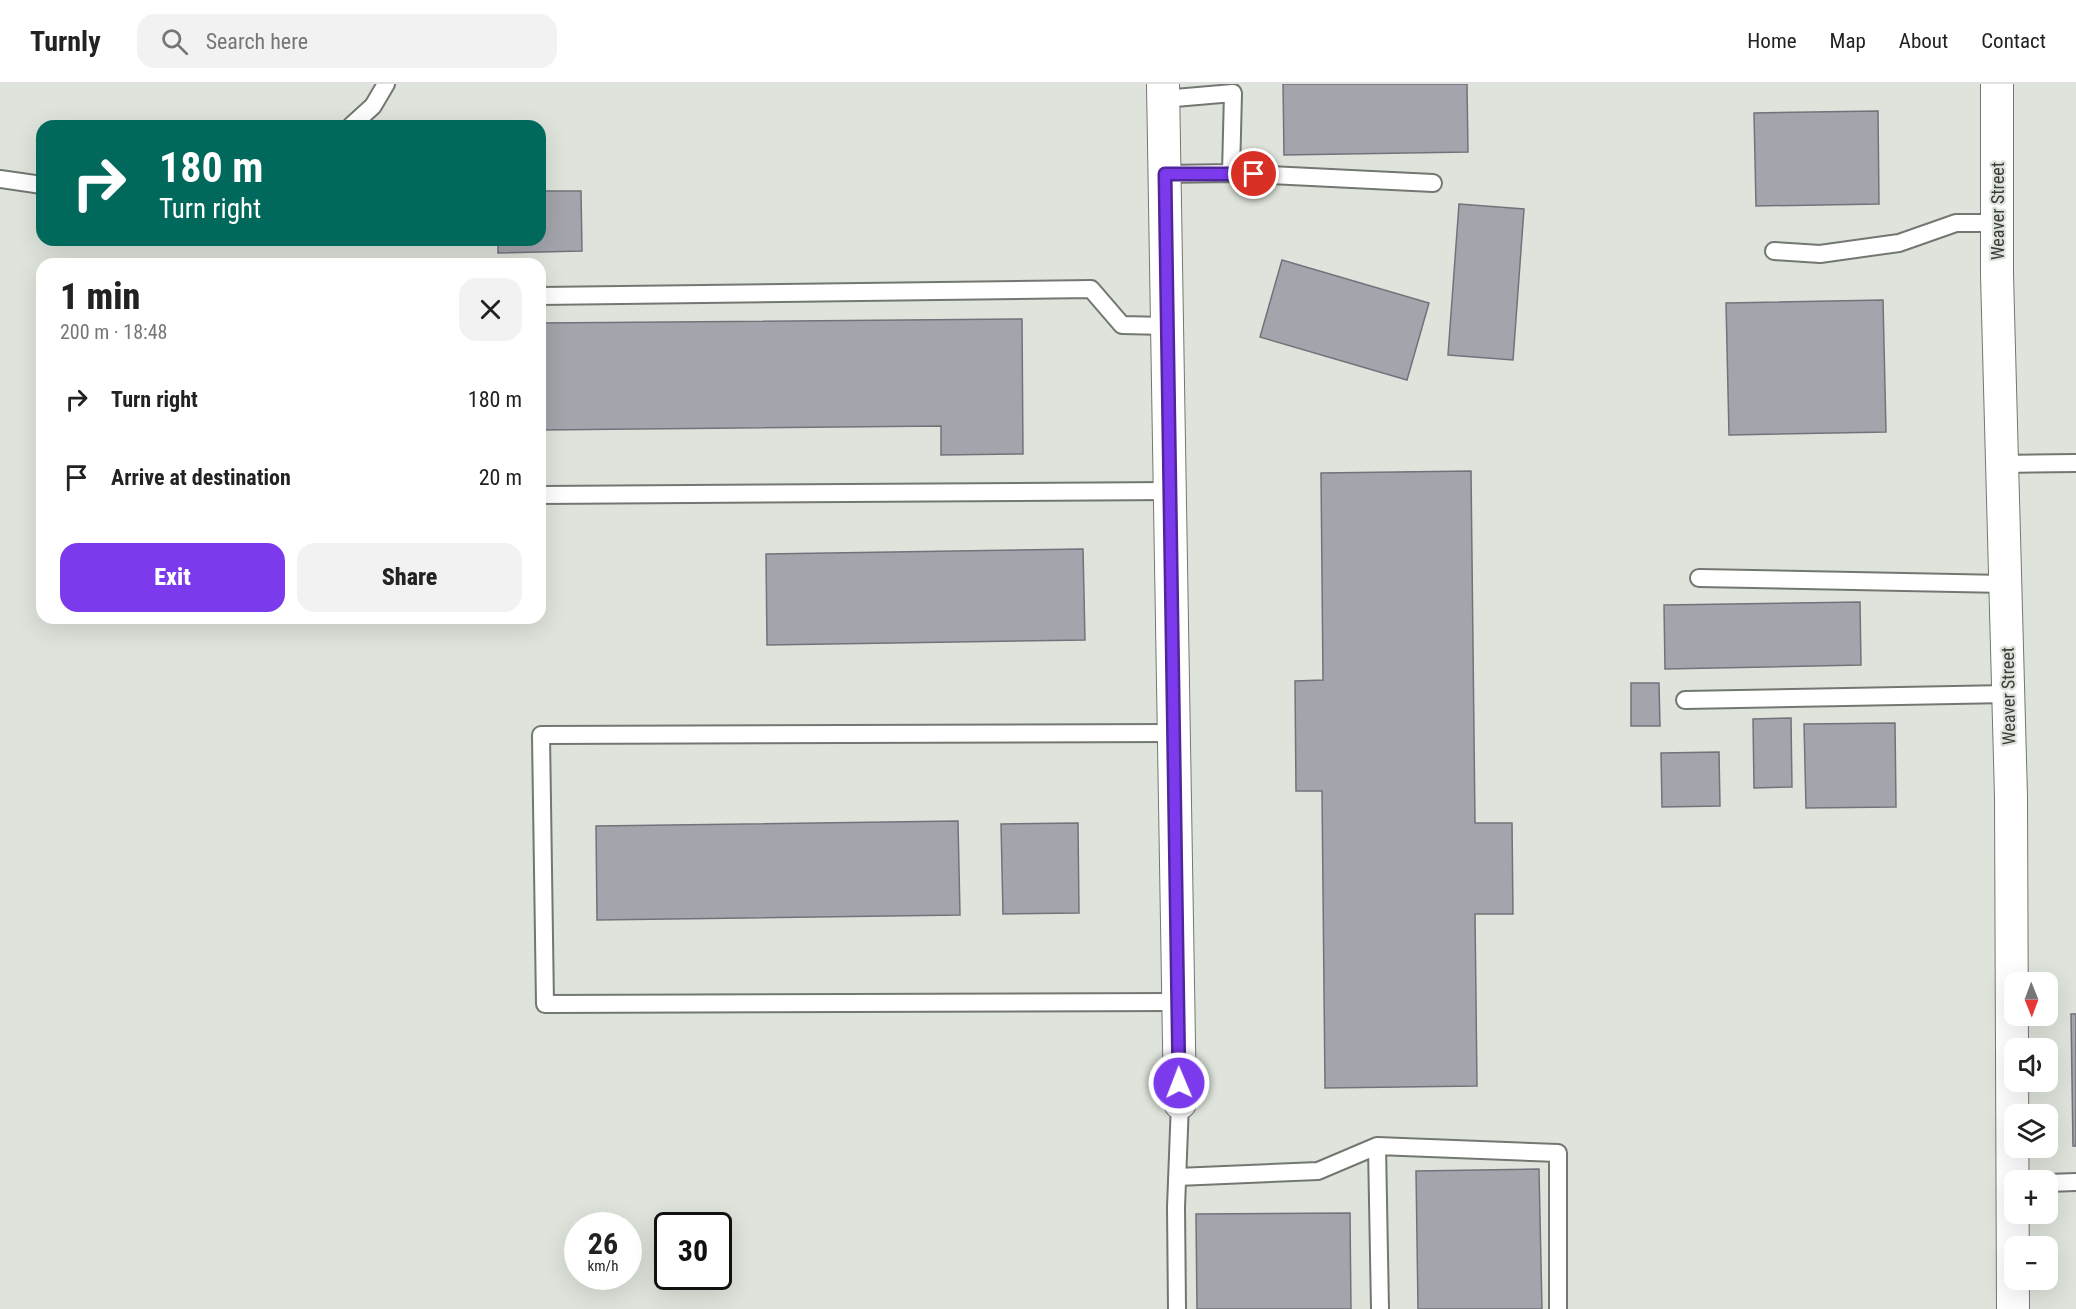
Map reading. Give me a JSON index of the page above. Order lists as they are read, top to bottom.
{
  "streets": {
    "street": ["Weaver Street"]
  },
  "north": "bottom",
  "page": {
    "header": "Turnly",
    "search": "Search here",
    "nav": [
      "Home",
      "Map",
      "About",
      "Contact"
    ],
    "turn": ["180 m", "Turn right"],
    "heading": ["1 min", "200 m · 18:48"],
    "list": [
      {
        "name": "Turn right",
        "value": "180 m"
      },
      {
        "name": "Arrive at destination",
        "value": "20 m"
      }
    ],
    "buttons": ["Exit", "Share"],
    "map_buttons": ["+", "−"],
    "speed": "26 km/h",
    "limit": "30"
  }
}
